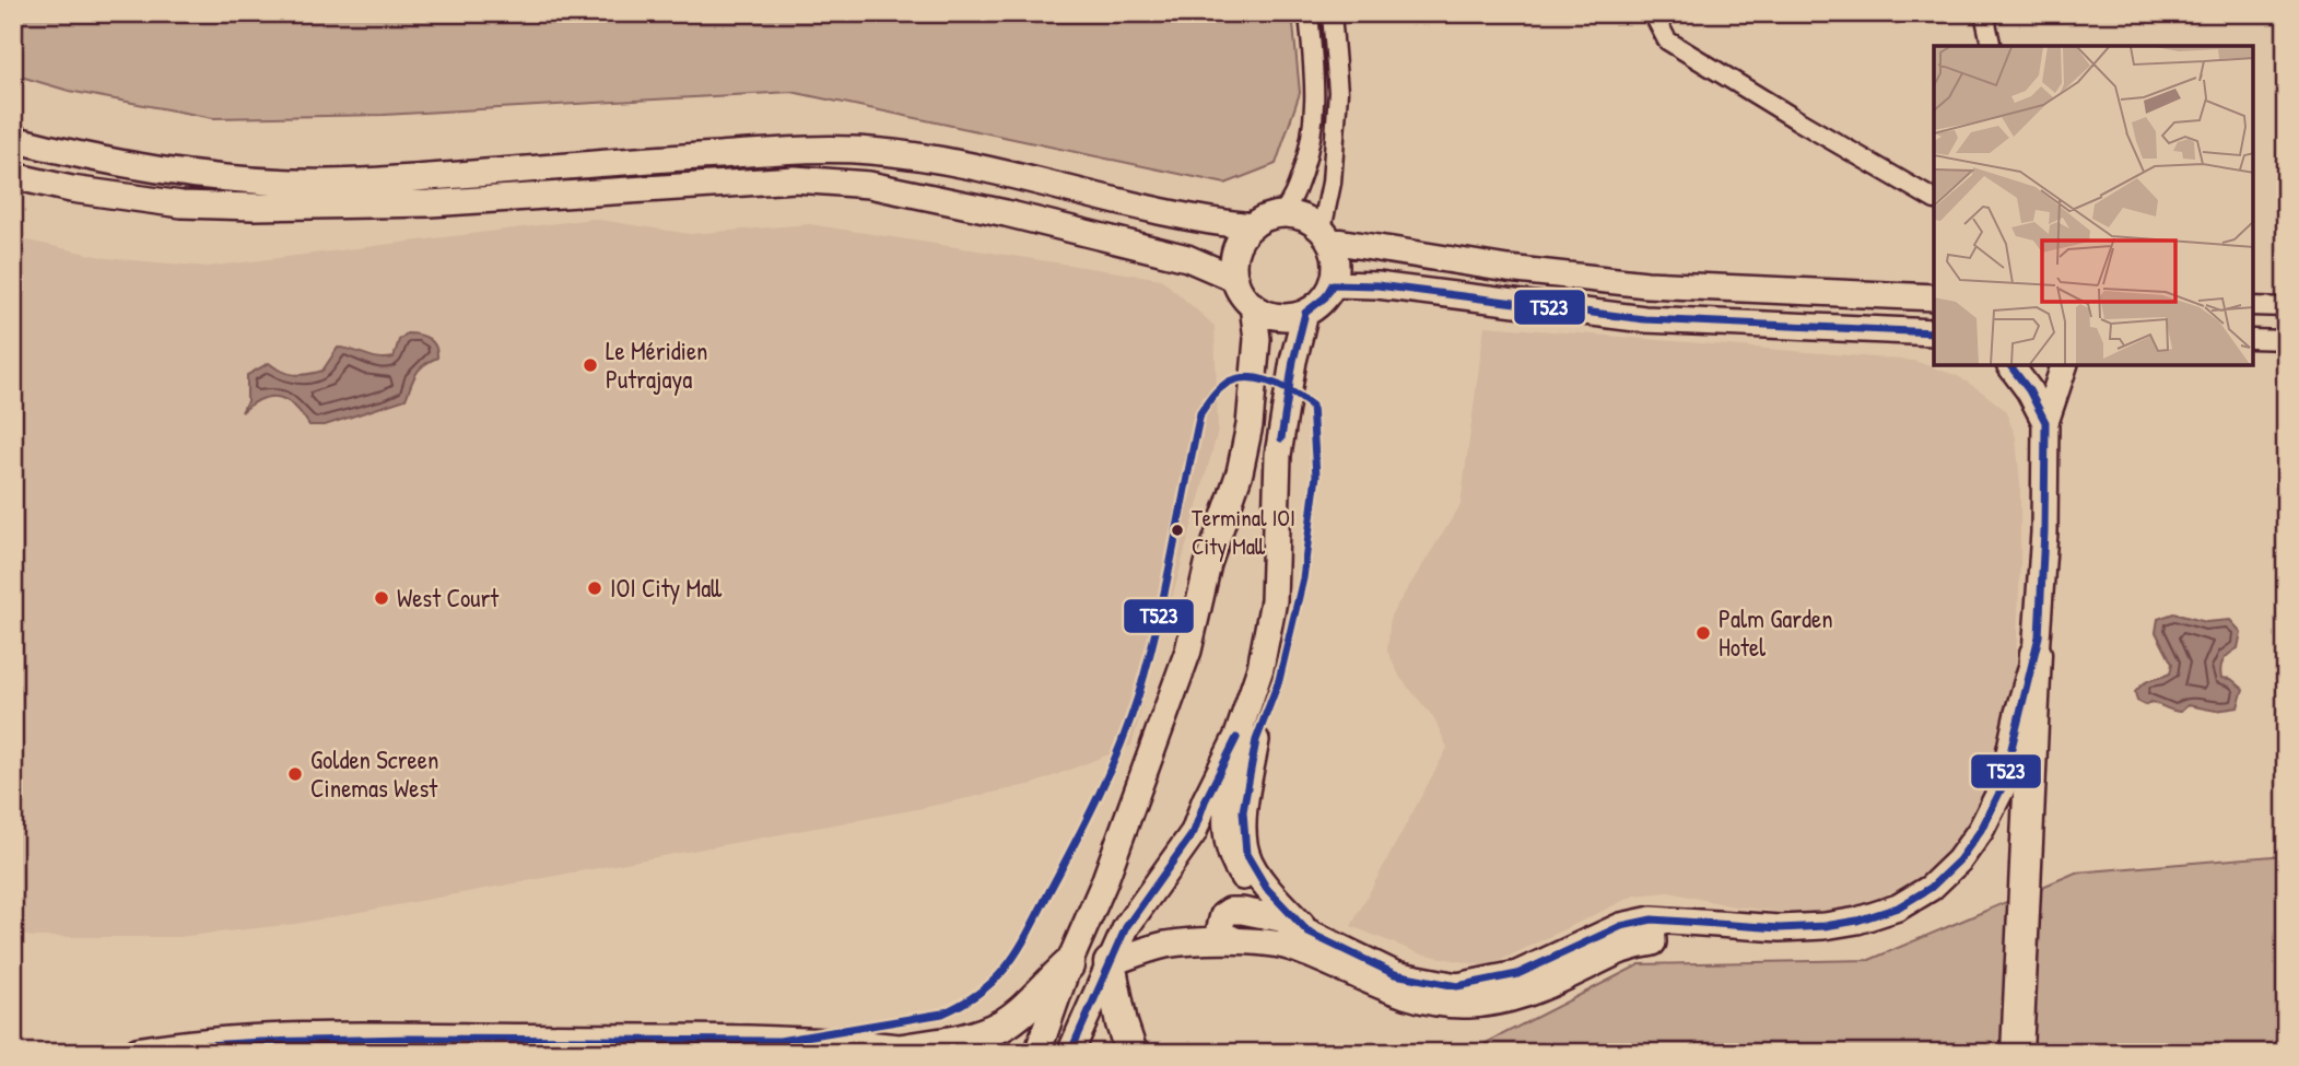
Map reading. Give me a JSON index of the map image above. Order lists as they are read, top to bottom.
{
  "places": [
    "Le Méridien Putrajaya",
    "Terminal IOI City Mall",
    "IOI City Mall",
    "West Court",
    "Palm Garden Hotel",
    "Golden Screen Cinemas West"
  ],
  "lines": ["transit line T523"]
}
